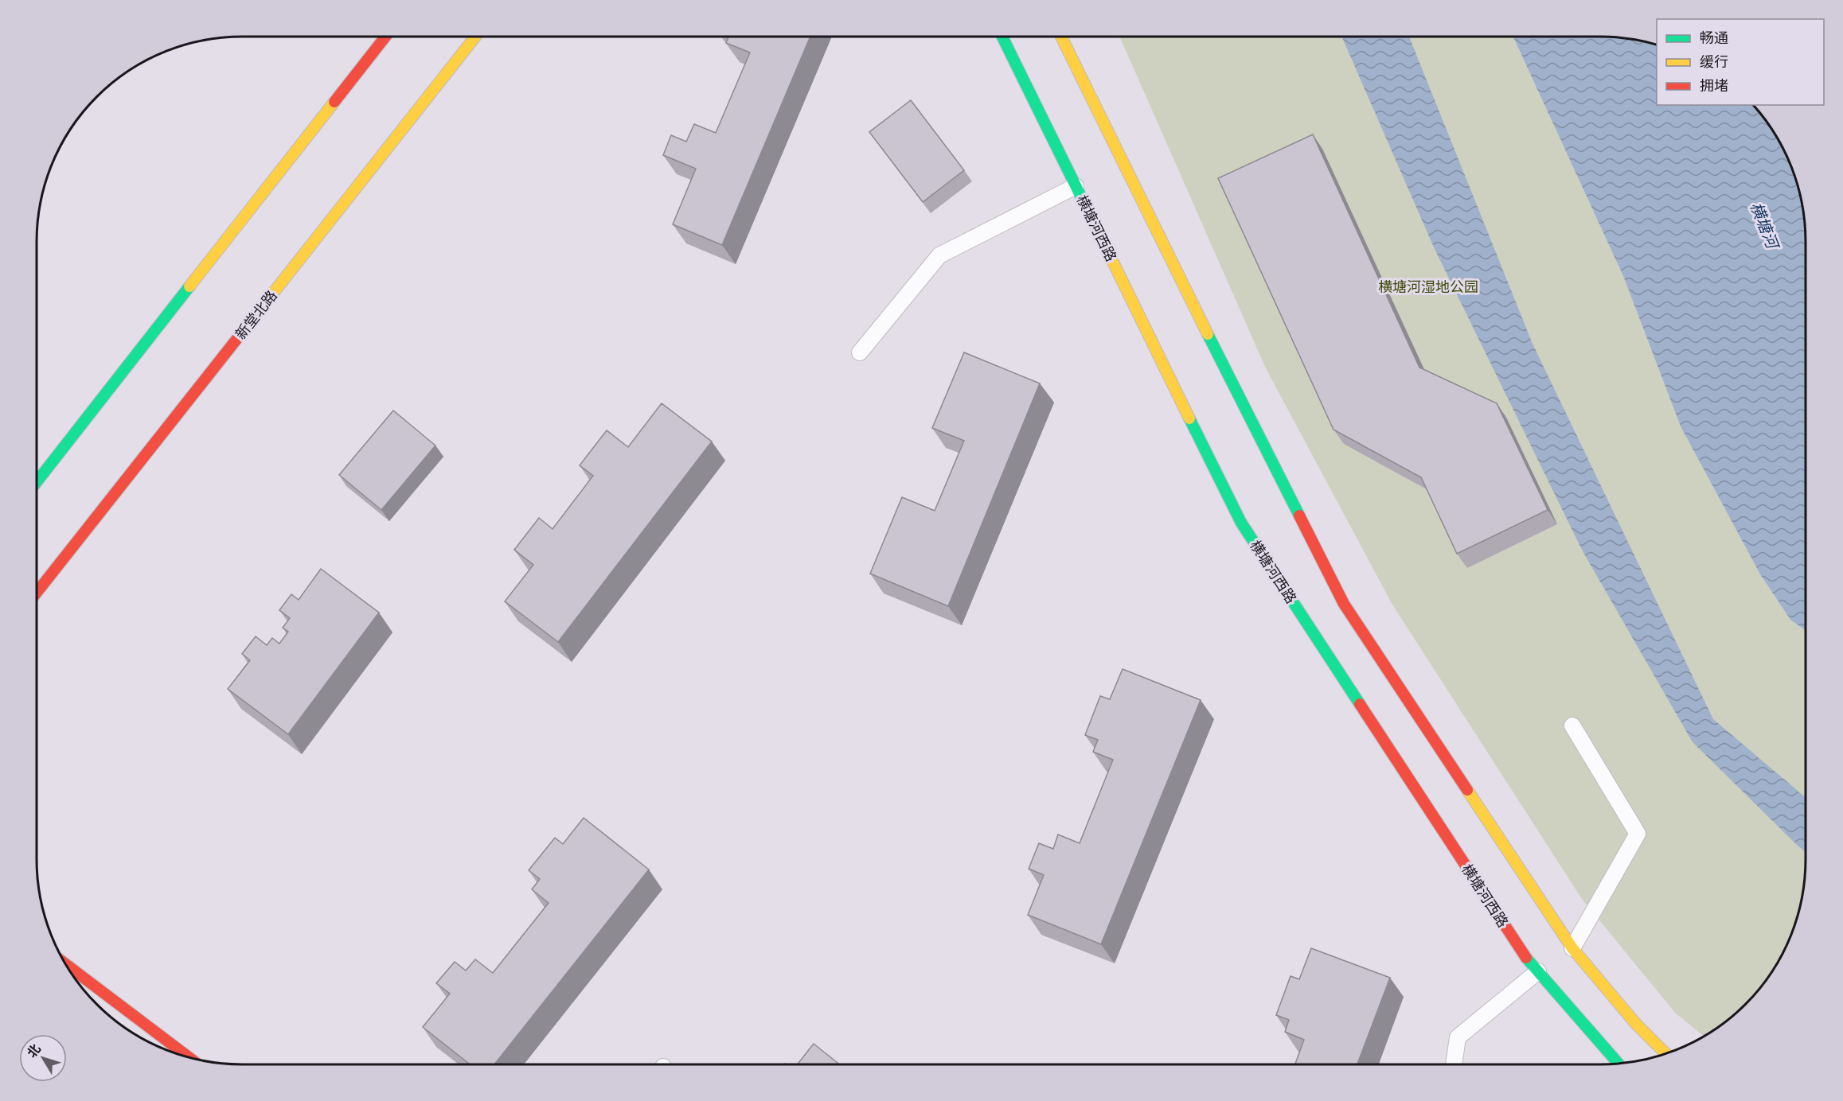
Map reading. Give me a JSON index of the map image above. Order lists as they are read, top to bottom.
{
  "streets": {
    "street": ["横塘河西路", "新堂北路"]
  },
  "water": ["横塘河"],
  "parks": ["横塘河湿地公园"],
  "legend": ["畅通", "缓行", "拥堵"],
  "north": "top left"
}
